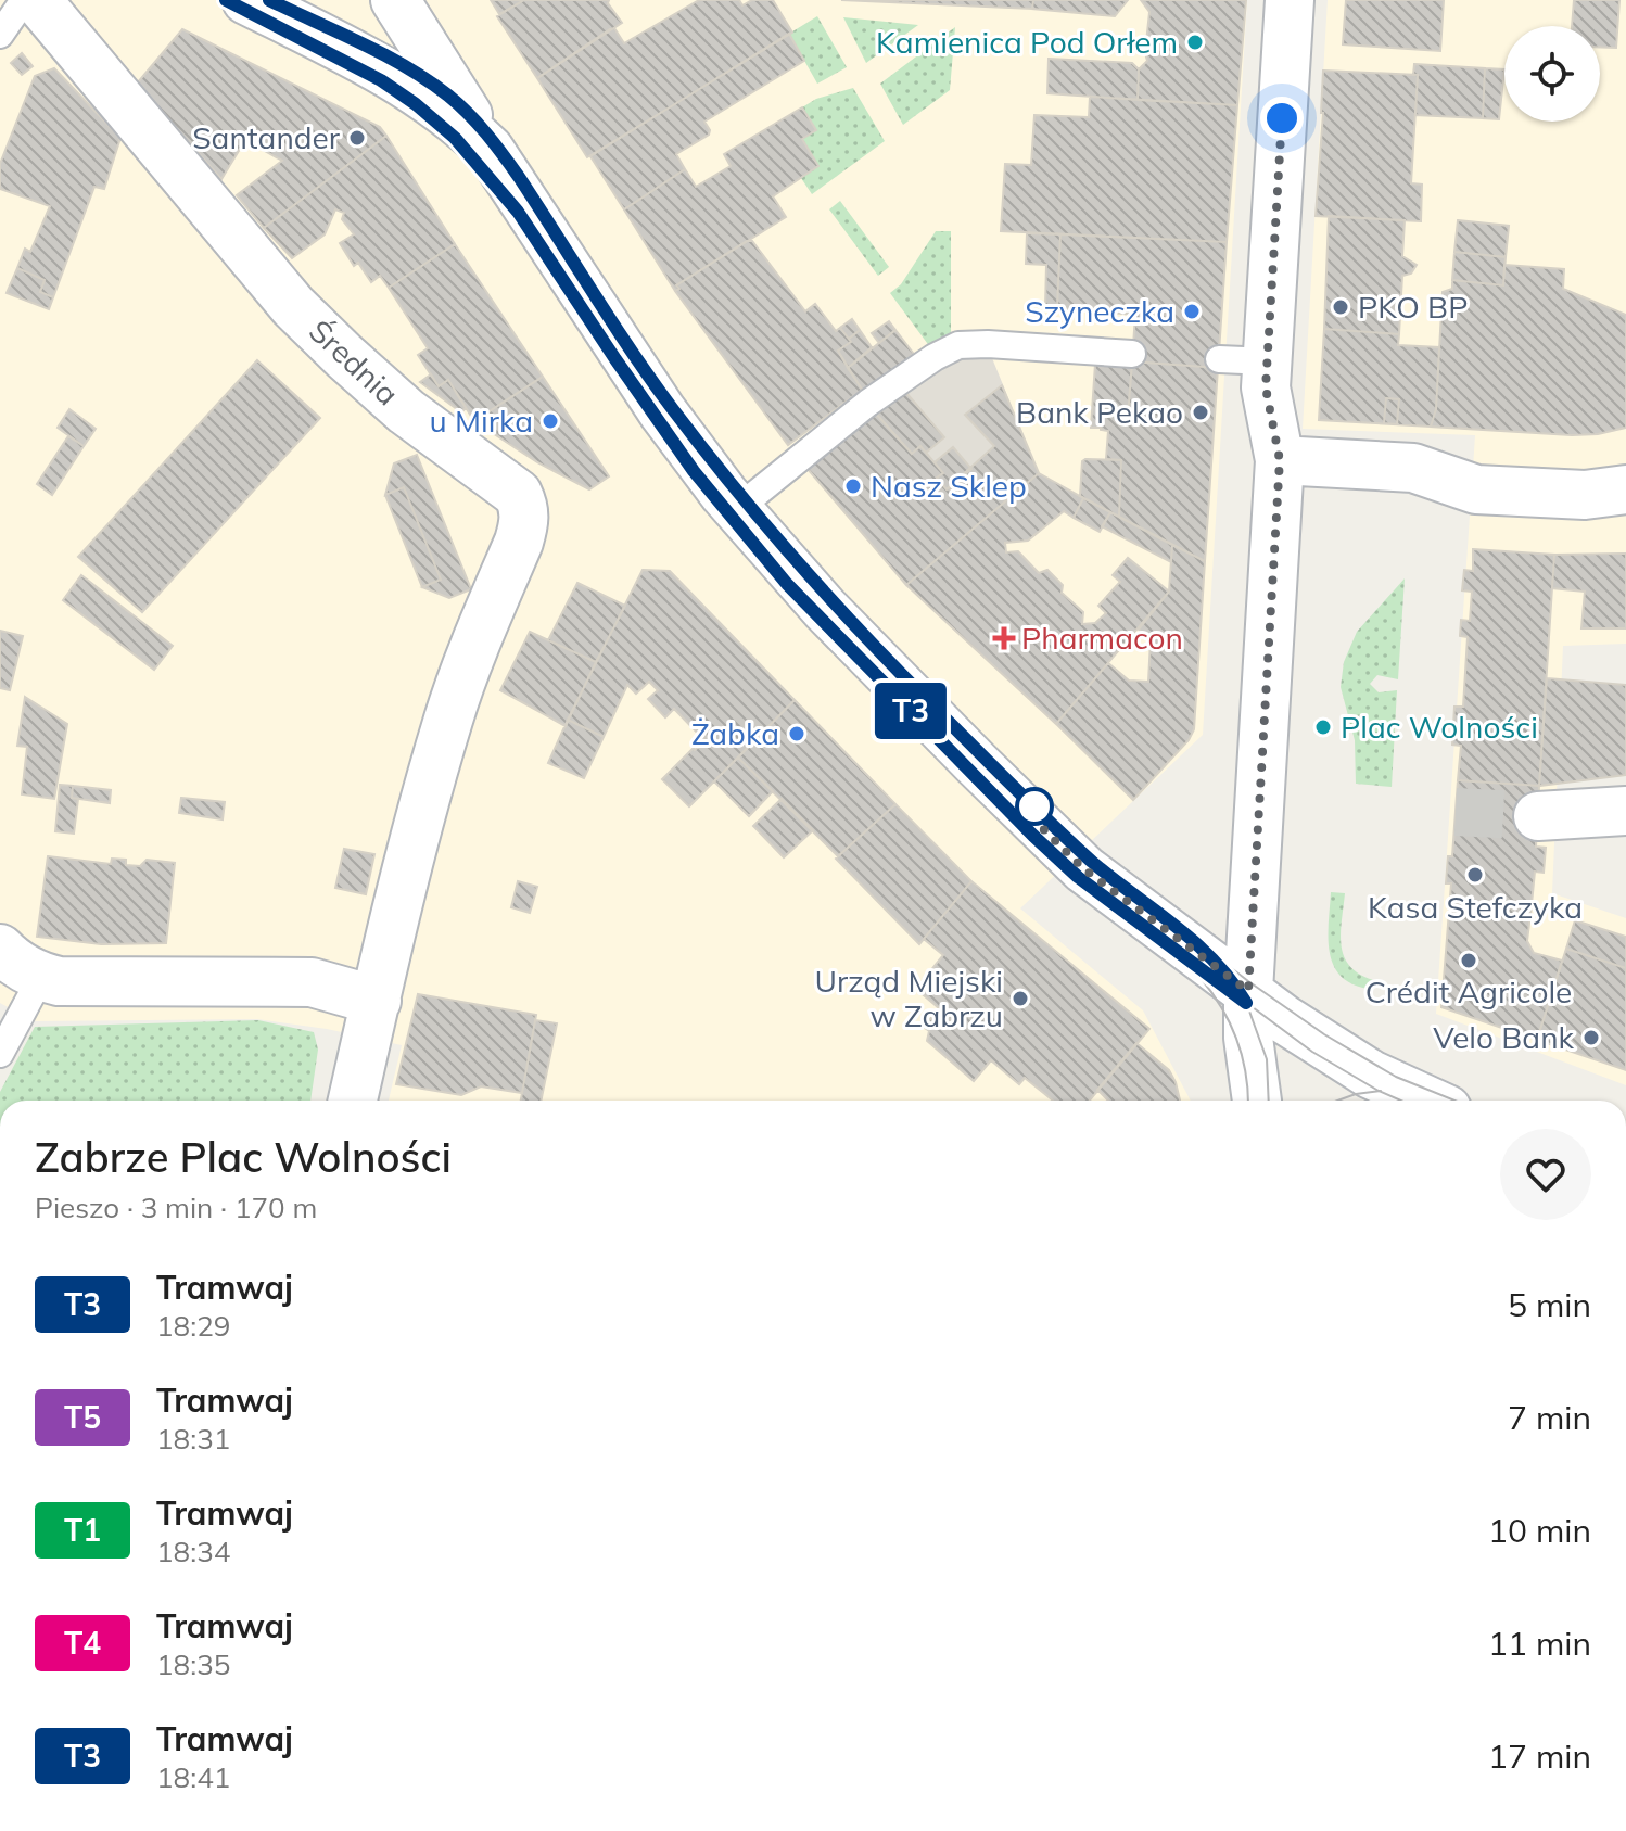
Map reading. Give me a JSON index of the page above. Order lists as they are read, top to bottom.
{
  "streets": {
    "street": ["Średnia"]
  },
  "places": {
    "other": [
      "Kamienica Pod Orłem",
      "Santander",
      "PKO BP",
      "Szyneczka",
      "Bank Pekao",
      "u Mirka",
      "Nasz Sklep",
      "Plac Wolności",
      "Żabka",
      "Kasa Stefczyka",
      "Crédit Agricole",
      "Urząd Miejski w Zabrzu",
      "Velo Bank"
    ],
    "health": ["Pharmacon"]
  },
  "lines": ["tram line T3"],
  "page": {
    "on_map": "T3",
    "heading": ["Zabrze Plac Wolności", "Pieszo · 3 min · 170 m"],
    "list": [
      {
        "mark": "T3",
        "name": "Tramwaj",
        "note": "18:29",
        "value": "5 min"
      },
      {
        "mark": "T5",
        "name": "Tramwaj",
        "note": "18:31",
        "value": "7 min"
      },
      {
        "mark": "T1",
        "name": "Tramwaj",
        "note": "18:34",
        "value": "10 min"
      },
      {
        "mark": "T4",
        "name": "Tramwaj",
        "note": "18:35",
        "value": "11 min"
      },
      {
        "mark": "T3",
        "name": "Tramwaj",
        "note": "18:41",
        "value": "17 min"
      }
    ]
  }
}
